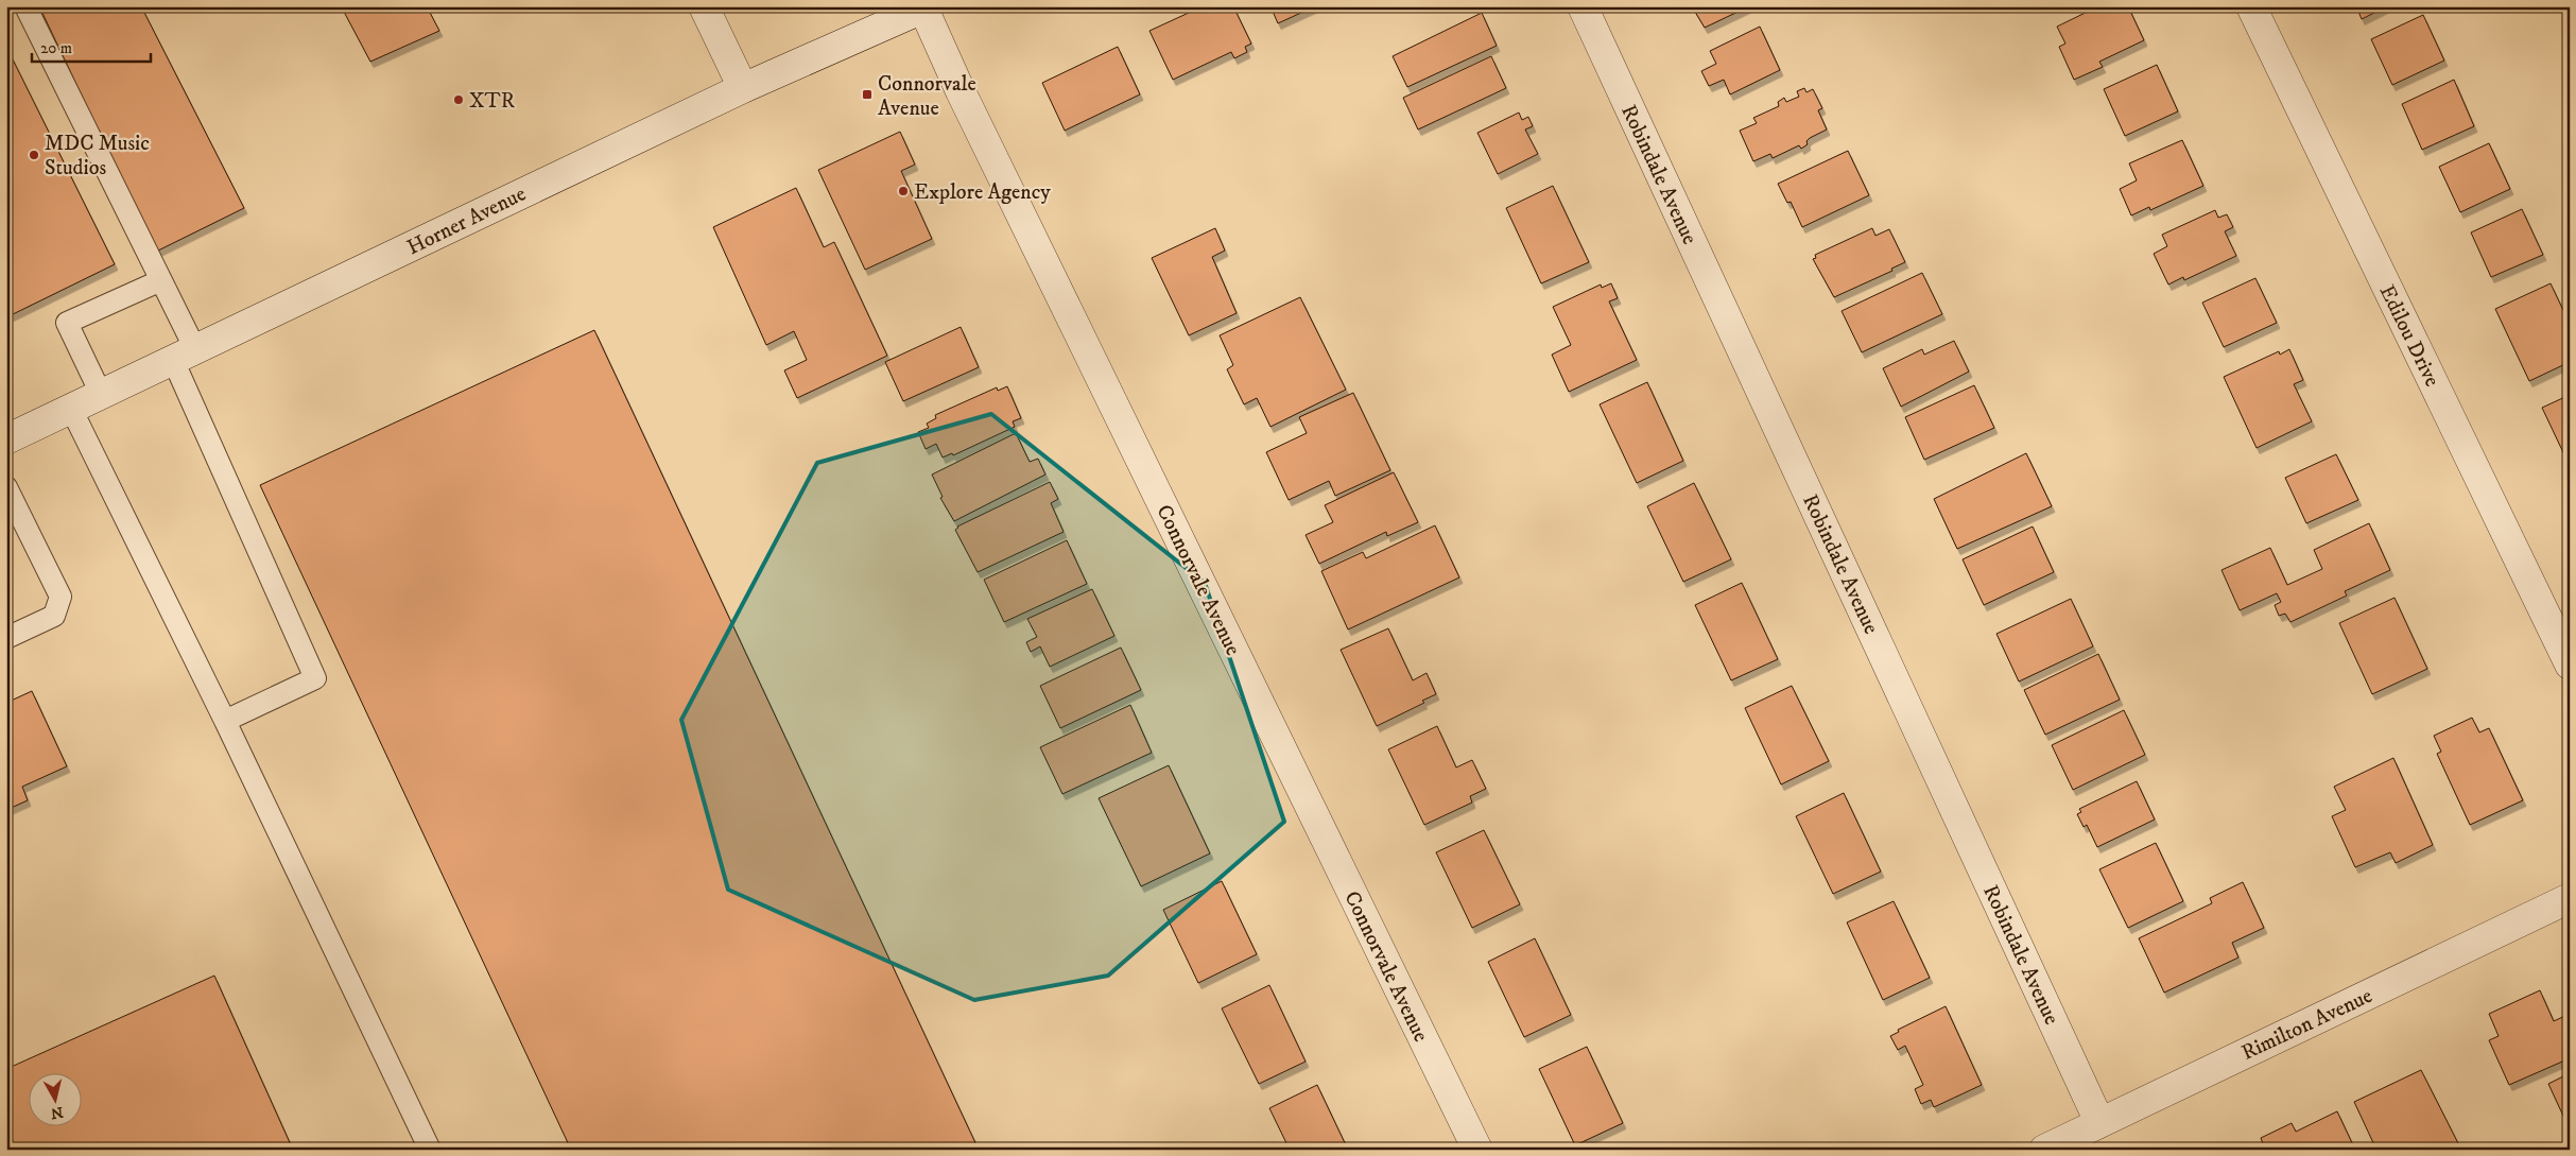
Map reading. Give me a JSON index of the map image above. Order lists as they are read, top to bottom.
{
  "streets": {
    "street": [
      "Robindale Avenue",
      "Horner Avenue",
      "Edilou Drive",
      "Connorvale Avenue",
      "Rimilton Avenue"
    ]
  },
  "crossings": [
    ["Robindale Avenue", "Rimilton Avenue"],
    ["Horner Avenue", "Connorvale Avenue"]
  ],
  "places": {
    "transit": ["Connorvale Avenue"],
    "other": ["XTR", "MDC Music Studios", "Explore Agency"]
  },
  "scale_bar": "20 m",
  "north": "bottom"
}
